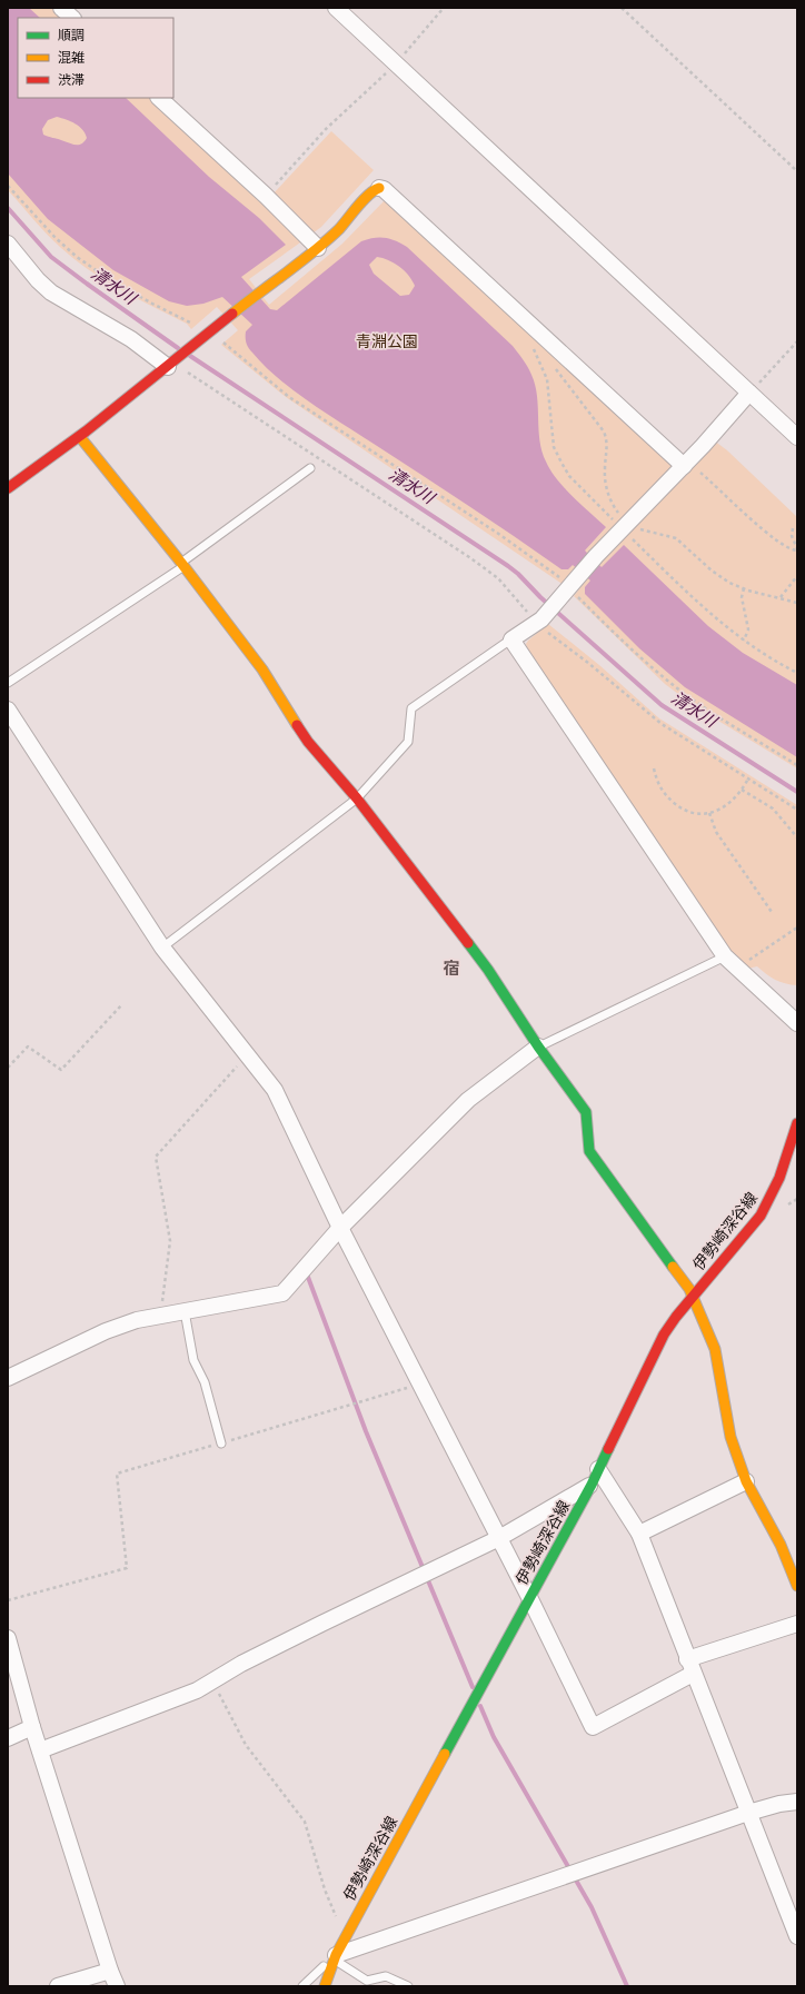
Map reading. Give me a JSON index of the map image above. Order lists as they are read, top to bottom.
{
  "streets": {
    "street": ["伊勢崎深谷線"]
  },
  "districts": ["宿"],
  "water": ["清水川"],
  "parks": ["青淵公園"],
  "legend": ["順調", "混雑", "渋滞"]
}
